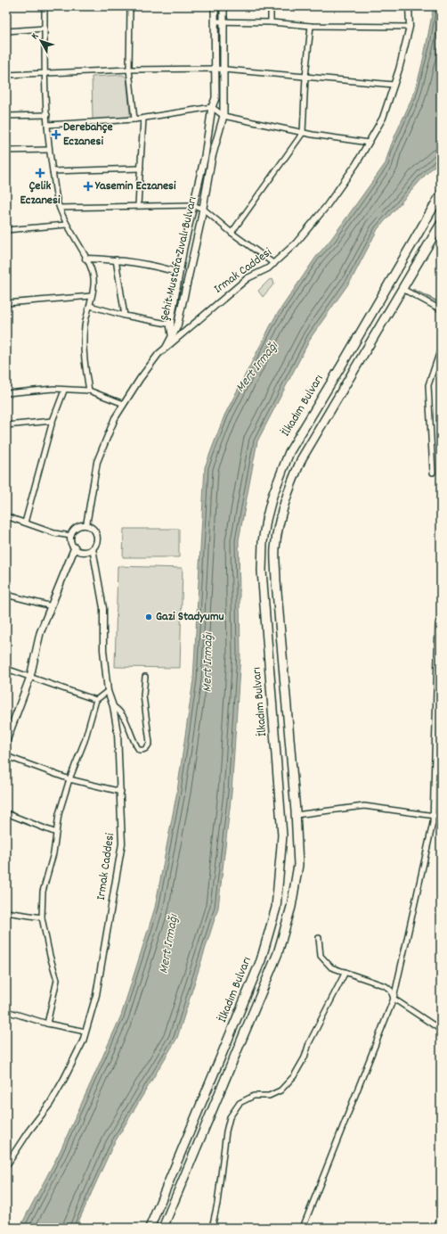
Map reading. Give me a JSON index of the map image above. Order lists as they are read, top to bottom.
{
  "streets": {
    "highway": ["İlkadım Bulvarı"],
    "main road": ["Şehit Mustafa Zıvalı Bulvarı"],
    "street": ["Irmak Caddesi"]
  },
  "water": ["Mert Irmağı"],
  "places": {
    "health": ["Derebahçe Eczanesi", "Çelik Eczanesi", "Yasemin Eczanesi"],
    "other": ["Gazi Stadyumu"]
  },
  "north": "top left"
}
